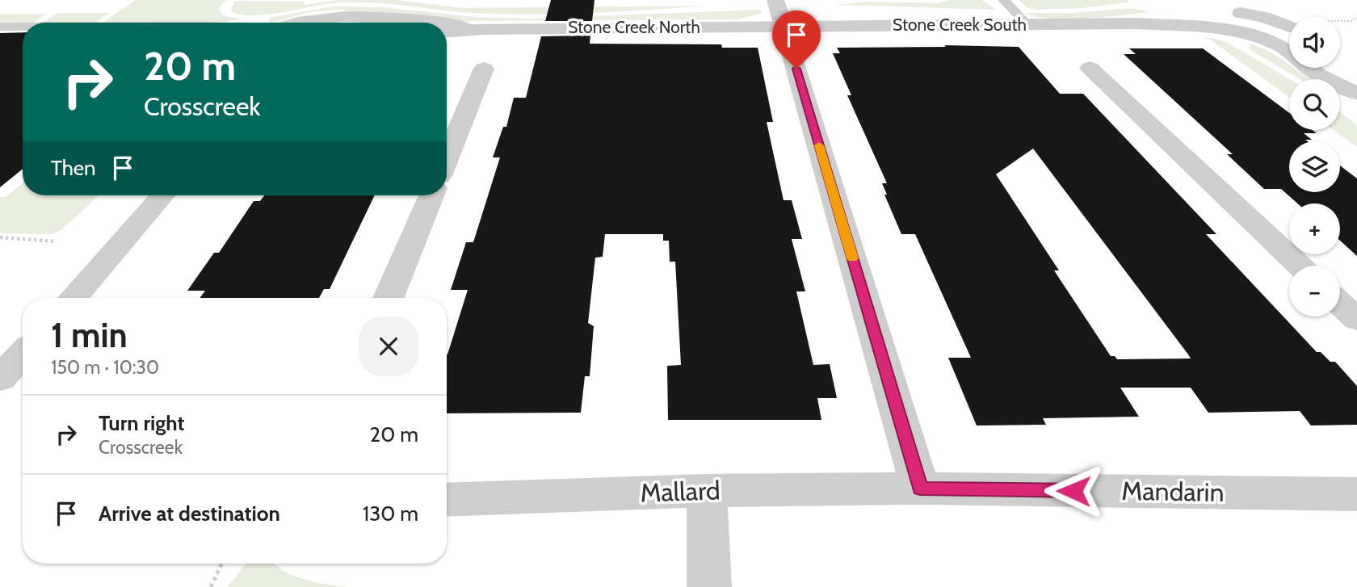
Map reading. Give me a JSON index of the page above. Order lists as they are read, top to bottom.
{
  "streets": {
    "street": [
      "Stone Creek South",
      "Stone Creek North",
      "Mallard",
      "Mandarin"
    ]
  },
  "crossings": [
    ["Stone Creek South", "Stone Creek North"],
    ["Mallard", "Mandarin"]
  ],
  "page": {
    "map_buttons": ["+", "−"],
    "turn": ["20 m", "Crosscreek"],
    "then": "Then",
    "heading": ["1 min", "150 m · 10:30"],
    "list": [
      {
        "name": "Turn right",
        "note": "Crosscreek",
        "value": "20 m"
      },
      {
        "name": "Arrive at destination",
        "value": "130 m"
      }
    ]
  }
}
